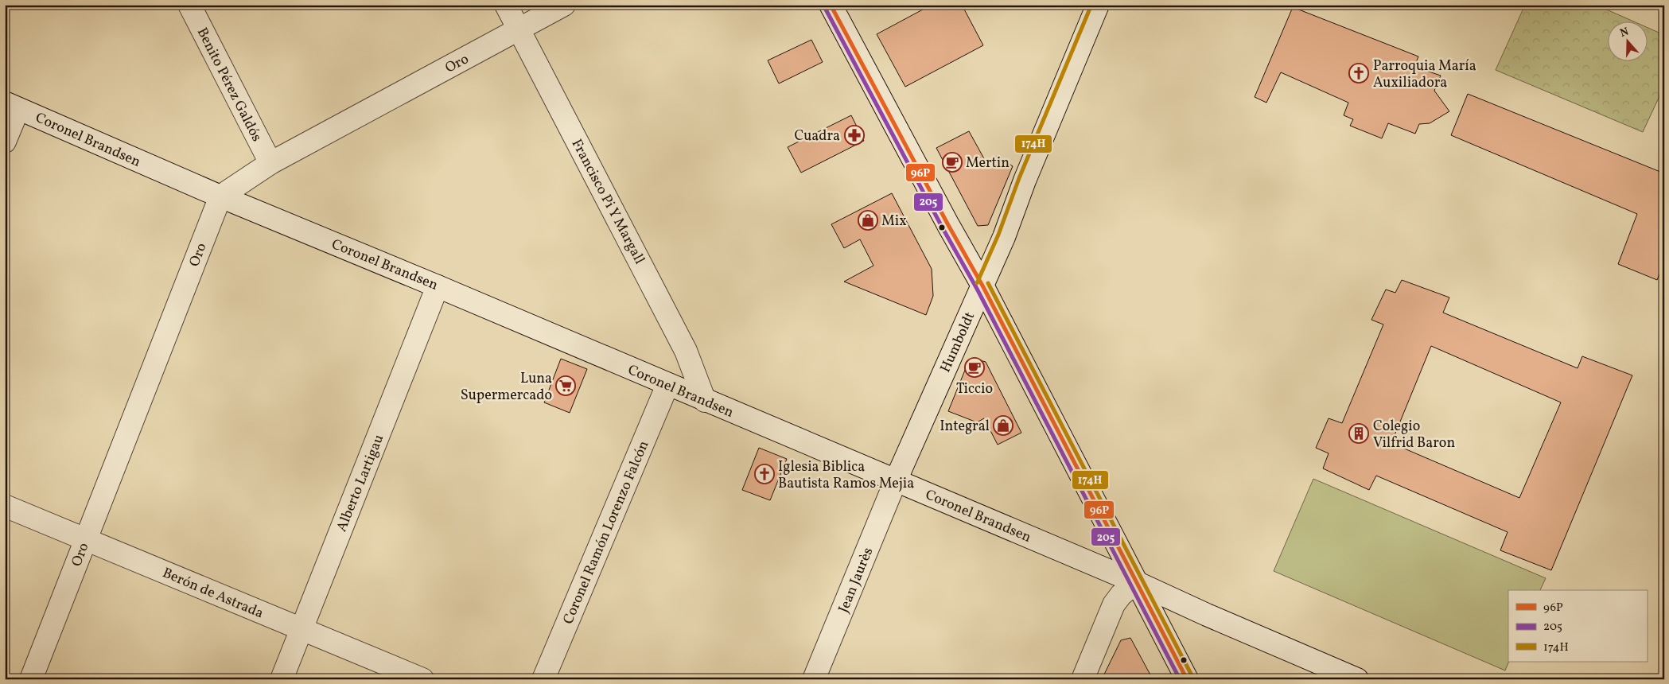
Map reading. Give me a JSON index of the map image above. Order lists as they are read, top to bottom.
{
  "streets": {
    "street": [
      "Oro",
      "Benito Pérez Galdós",
      "Coronel Brandsen",
      "Francisco Pi Y Margall",
      "Humboldt",
      "Alberto Lartigau",
      "Coronel Ramón Lorenzo Falcón",
      "Jean Jaurès",
      "Berón de Astrada"
    ]
  },
  "crossings": [
    ["Oro", "Benito Pérez Galdós"],
    ["Oro", "Coronel Brandsen"],
    ["Oro", "Francisco Pi Y Margall"],
    ["Oro", "Berón de Astrada"],
    ["Coronel Brandsen", "Francisco Pi Y Margall"],
    ["Coronel Brandsen", "Humboldt"],
    ["Coronel Brandsen", "Alberto Lartigau"],
    ["Coronel Brandsen", "Coronel Ramón Lorenzo Falcón"],
    ["Coronel Brandsen", "Jean Jaurès"],
    ["Humboldt", "Jean Jaurès"],
    ["Alberto Lartigau", "Berón de Astrada"]
  ],
  "places": {
    "church": ["Parroquia María Auxiliadora", "Iglesia Biblica Bautista Ramos Mejia"],
    "pharmacy": ["Cuadra"],
    "cafe": ["Mertin", "Ticcio"],
    "shop": ["Mix", "Integral"],
    "supermarket": ["Luna Supermercado"],
    "building": ["Colegio Vilfrid Baron"]
  },
  "lines": ["transit line 96P", "transit line 174H", "transit line 205"],
  "legend": ["96P", "205", "174H"],
  "north": "top"
}
